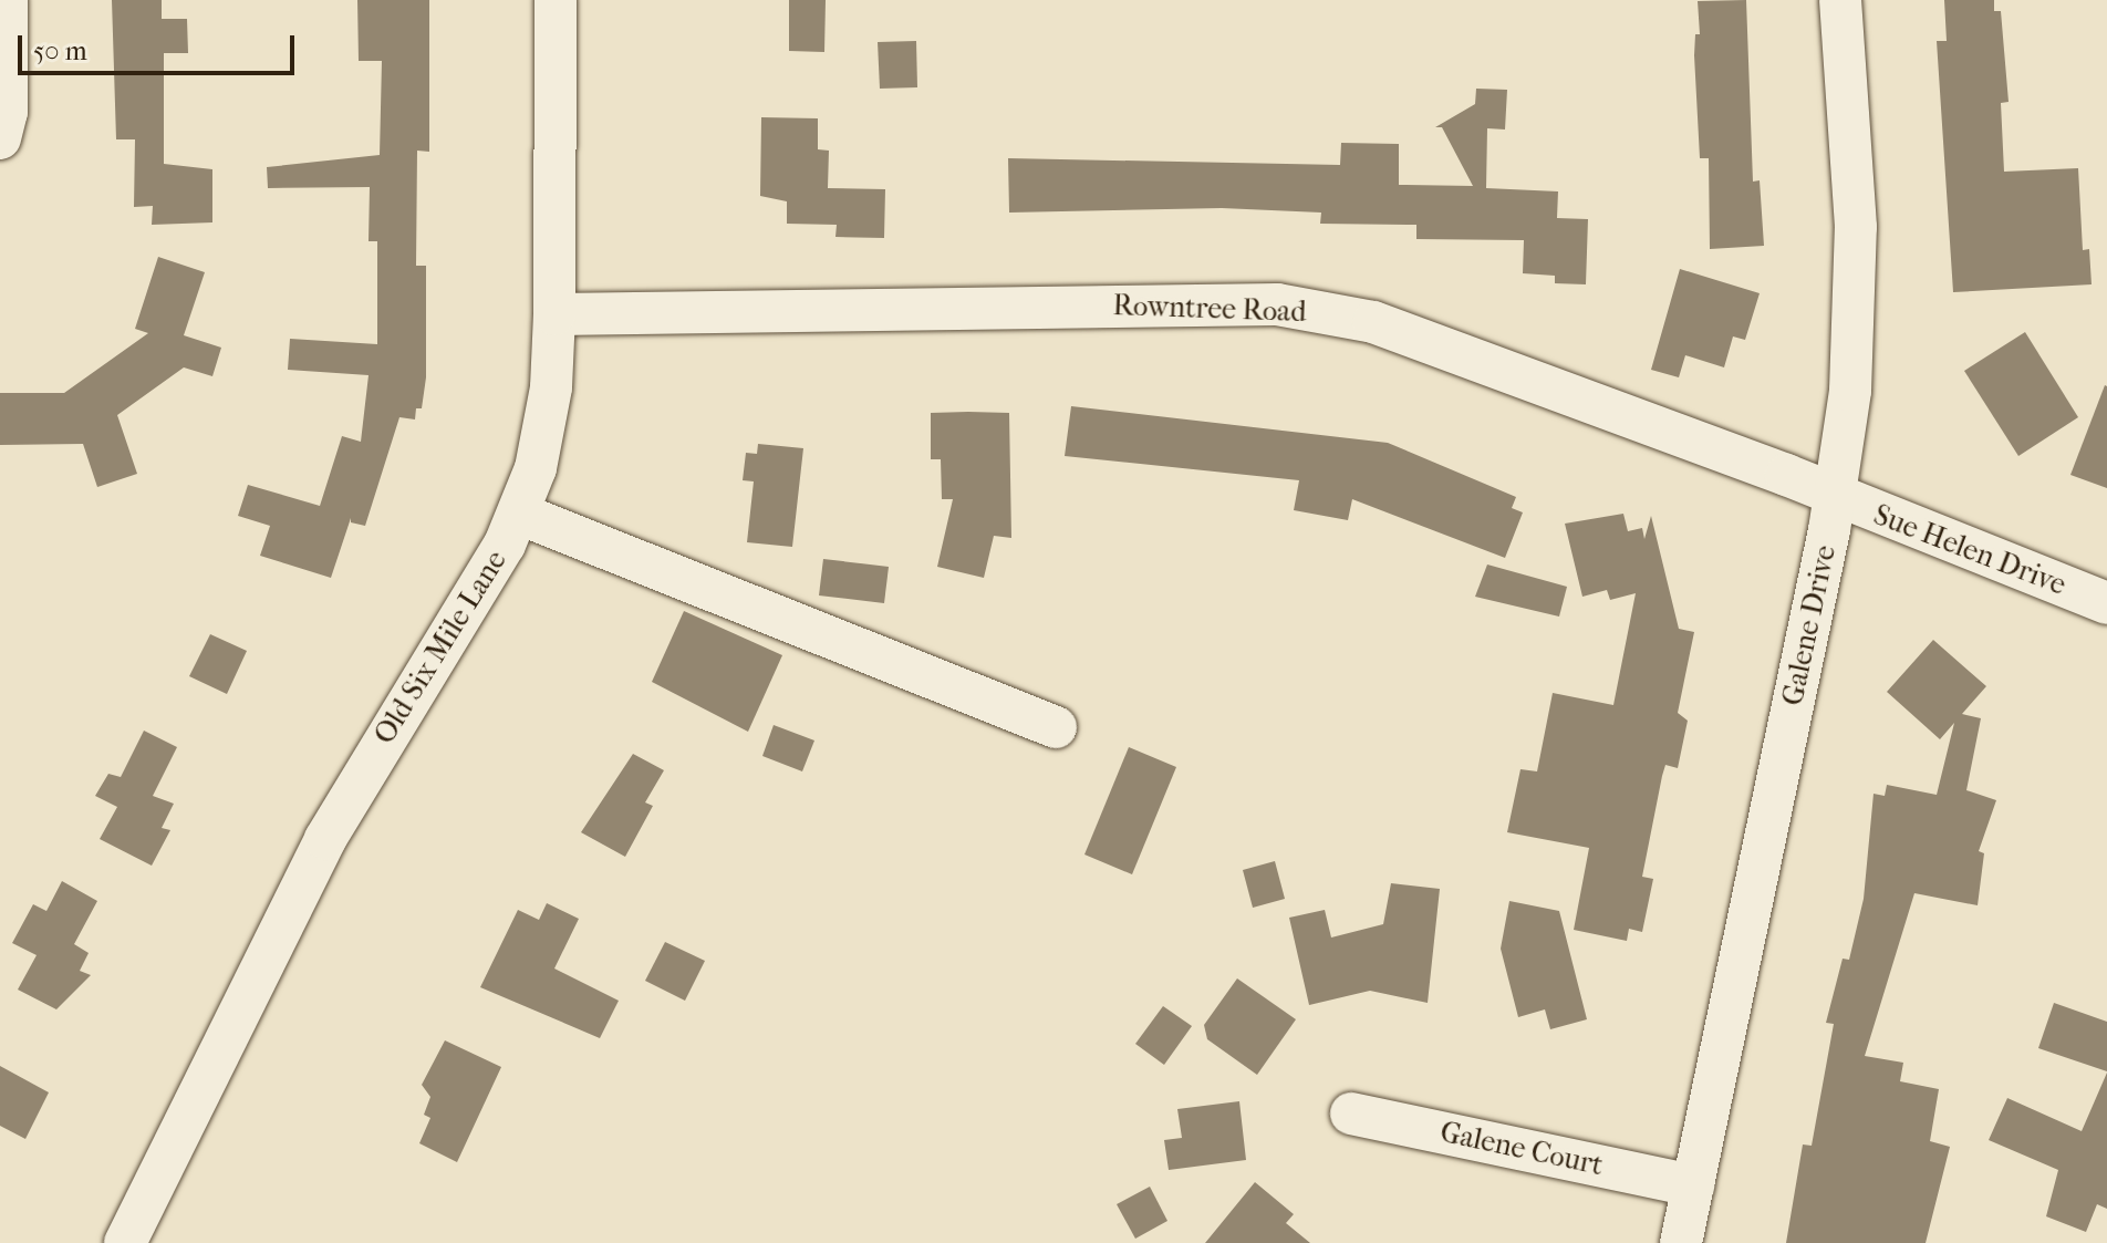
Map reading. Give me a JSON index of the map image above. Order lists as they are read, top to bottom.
{
  "streets": {
    "street": [
      "Rowntree Road",
      "Sue Helen Drive",
      "Galene Drive",
      "Old Six Mile Lane",
      "Galene Court"
    ]
  },
  "crossings": [
    ["Rowntree Road", "Sue Helen Drive"],
    ["Rowntree Road", "Galene Drive"],
    ["Rowntree Road", "Old Six Mile Lane"],
    ["Sue Helen Drive", "Galene Drive"],
    ["Galene Drive", "Galene Court"]
  ],
  "scale_bar": "50 m"
}
